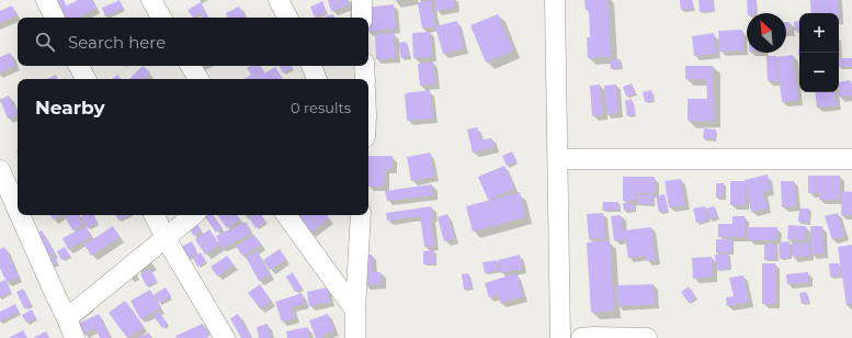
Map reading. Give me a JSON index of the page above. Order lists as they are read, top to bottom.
{
  "north": "top left",
  "page": {
    "map_buttons": ["+", "−"],
    "search": "Search here",
    "heading": ["Nearby", "0 results"]
  }
}
